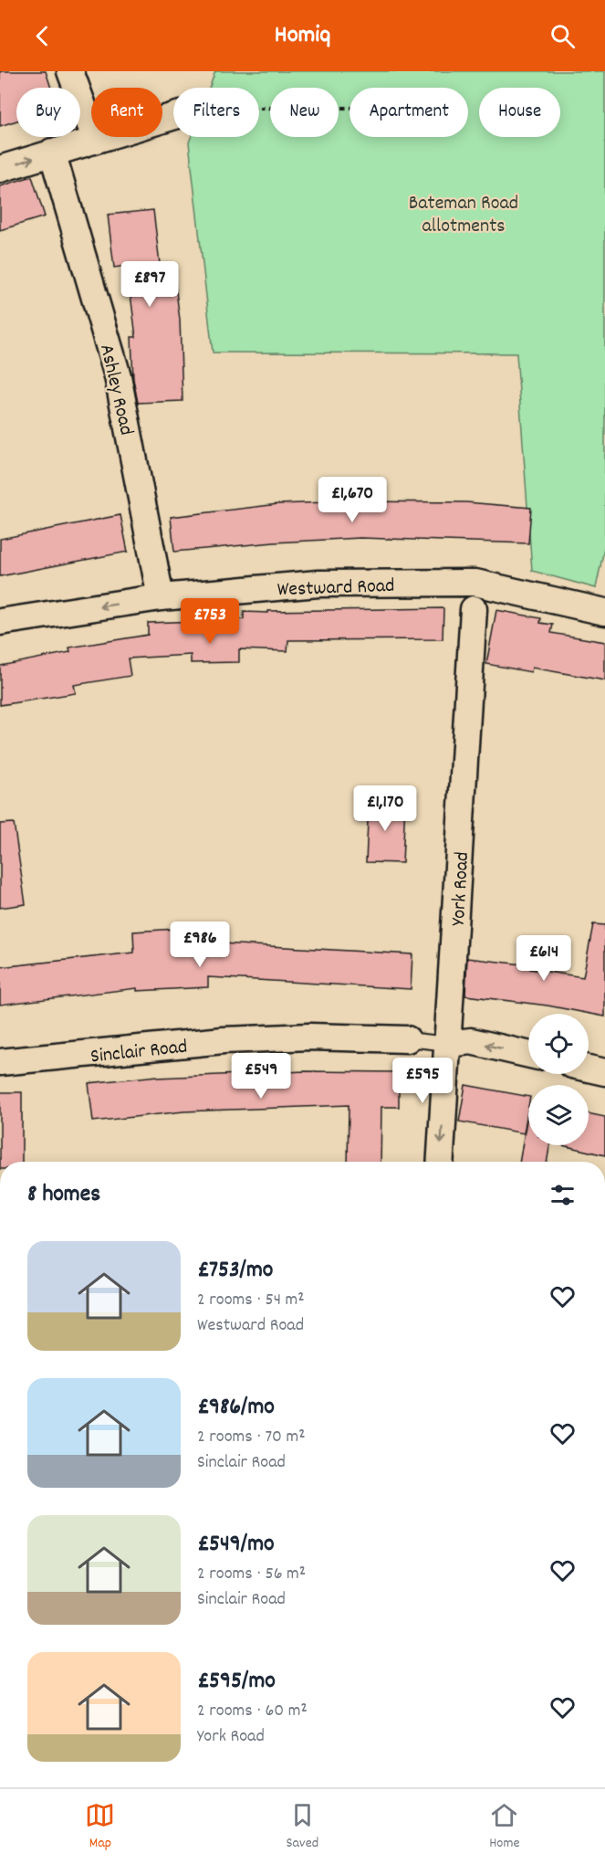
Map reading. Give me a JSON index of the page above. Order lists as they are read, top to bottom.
{
  "streets": {
    "street": [
      "Ashley Road",
      "Westward Road",
      "York Road",
      "Sinclair Road"
    ]
  },
  "crossings": [
    ["Ashley Road", "Westward Road"],
    ["York Road", "Sinclair Road"]
  ],
  "parks": ["Bateman Road allotments"],
  "page": {
    "header": "Homiq",
    "chip": [
      "Buy",
      "Rent",
      "Filters",
      "New",
      "Apartment",
      "House"
    ],
    "price": [
      "£897",
      "£1,670",
      "£753",
      "£1,170",
      "£986",
      "£614",
      "£549",
      "£595"
    ],
    "heading": "8 homes",
    "list": [
      {
        "name": "£753/mo",
        "note": "2 rooms · 54 m² · Westward Road"
      },
      {
        "name": "£986/mo",
        "note": "2 rooms · 70 m² · Sinclair Road"
      },
      {
        "name": "£549/mo",
        "note": "2 rooms · 56 m² · Sinclair Road"
      },
      {
        "name": "£595/mo",
        "note": "2 rooms · 60 m² · York Road"
      }
    ],
    "tabs": ["Map", "Saved", "Home"]
  }
}
